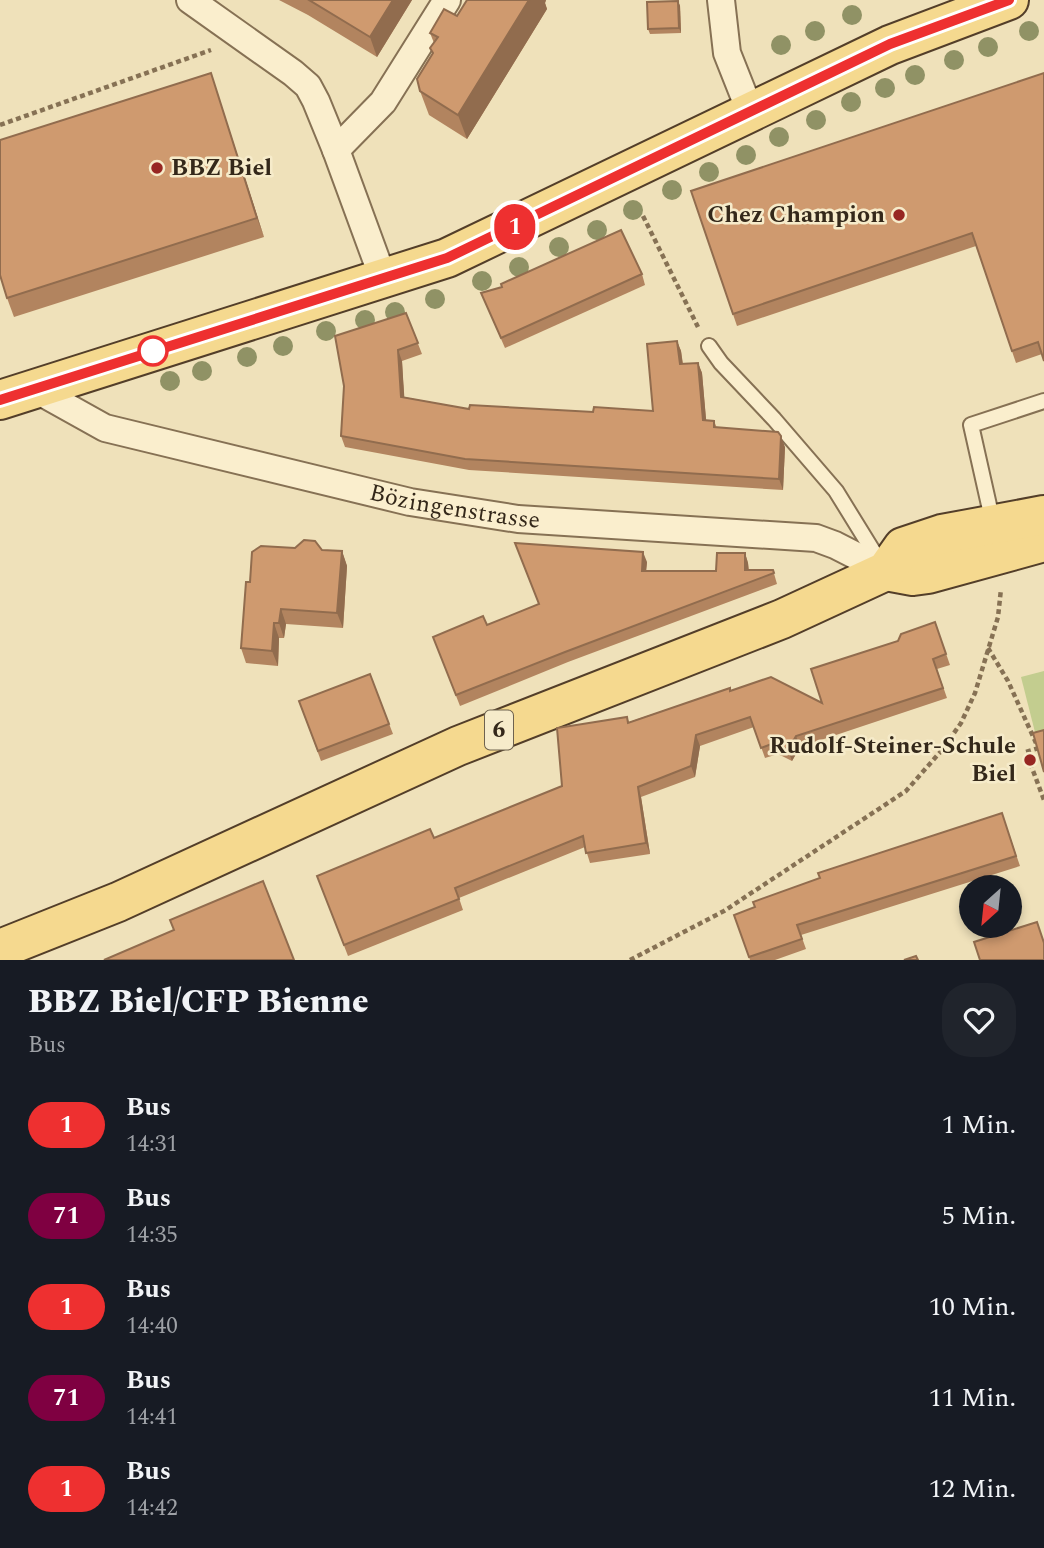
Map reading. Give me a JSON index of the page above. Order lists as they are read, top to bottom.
{
  "streets": {
    "main road": ["6"],
    "street": ["Bözingenstrasse"]
  },
  "crossings": [
    ["Bözingenstrasse", "6"]
  ],
  "places": ["BBZ Biel", "Chez Champion", "Rudolf-Steiner-Schule Biel"],
  "lines": ["bus line 1"],
  "north": "bottom left",
  "page": {
    "on_map": "1",
    "heading": ["BBZ Biel/CFP Bienne", "Bus"],
    "list": [
      {
        "mark": "1",
        "name": "Bus",
        "note": "14:31",
        "value": "1 Min."
      },
      {
        "mark": "71",
        "name": "Bus",
        "note": "14:35",
        "value": "5 Min."
      },
      {
        "mark": "1",
        "name": "Bus",
        "note": "14:40",
        "value": "10 Min."
      },
      {
        "mark": "71",
        "name": "Bus",
        "note": "14:41",
        "value": "11 Min."
      },
      {
        "mark": "1",
        "name": "Bus",
        "note": "14:42",
        "value": "12 Min."
      }
    ]
  }
}
